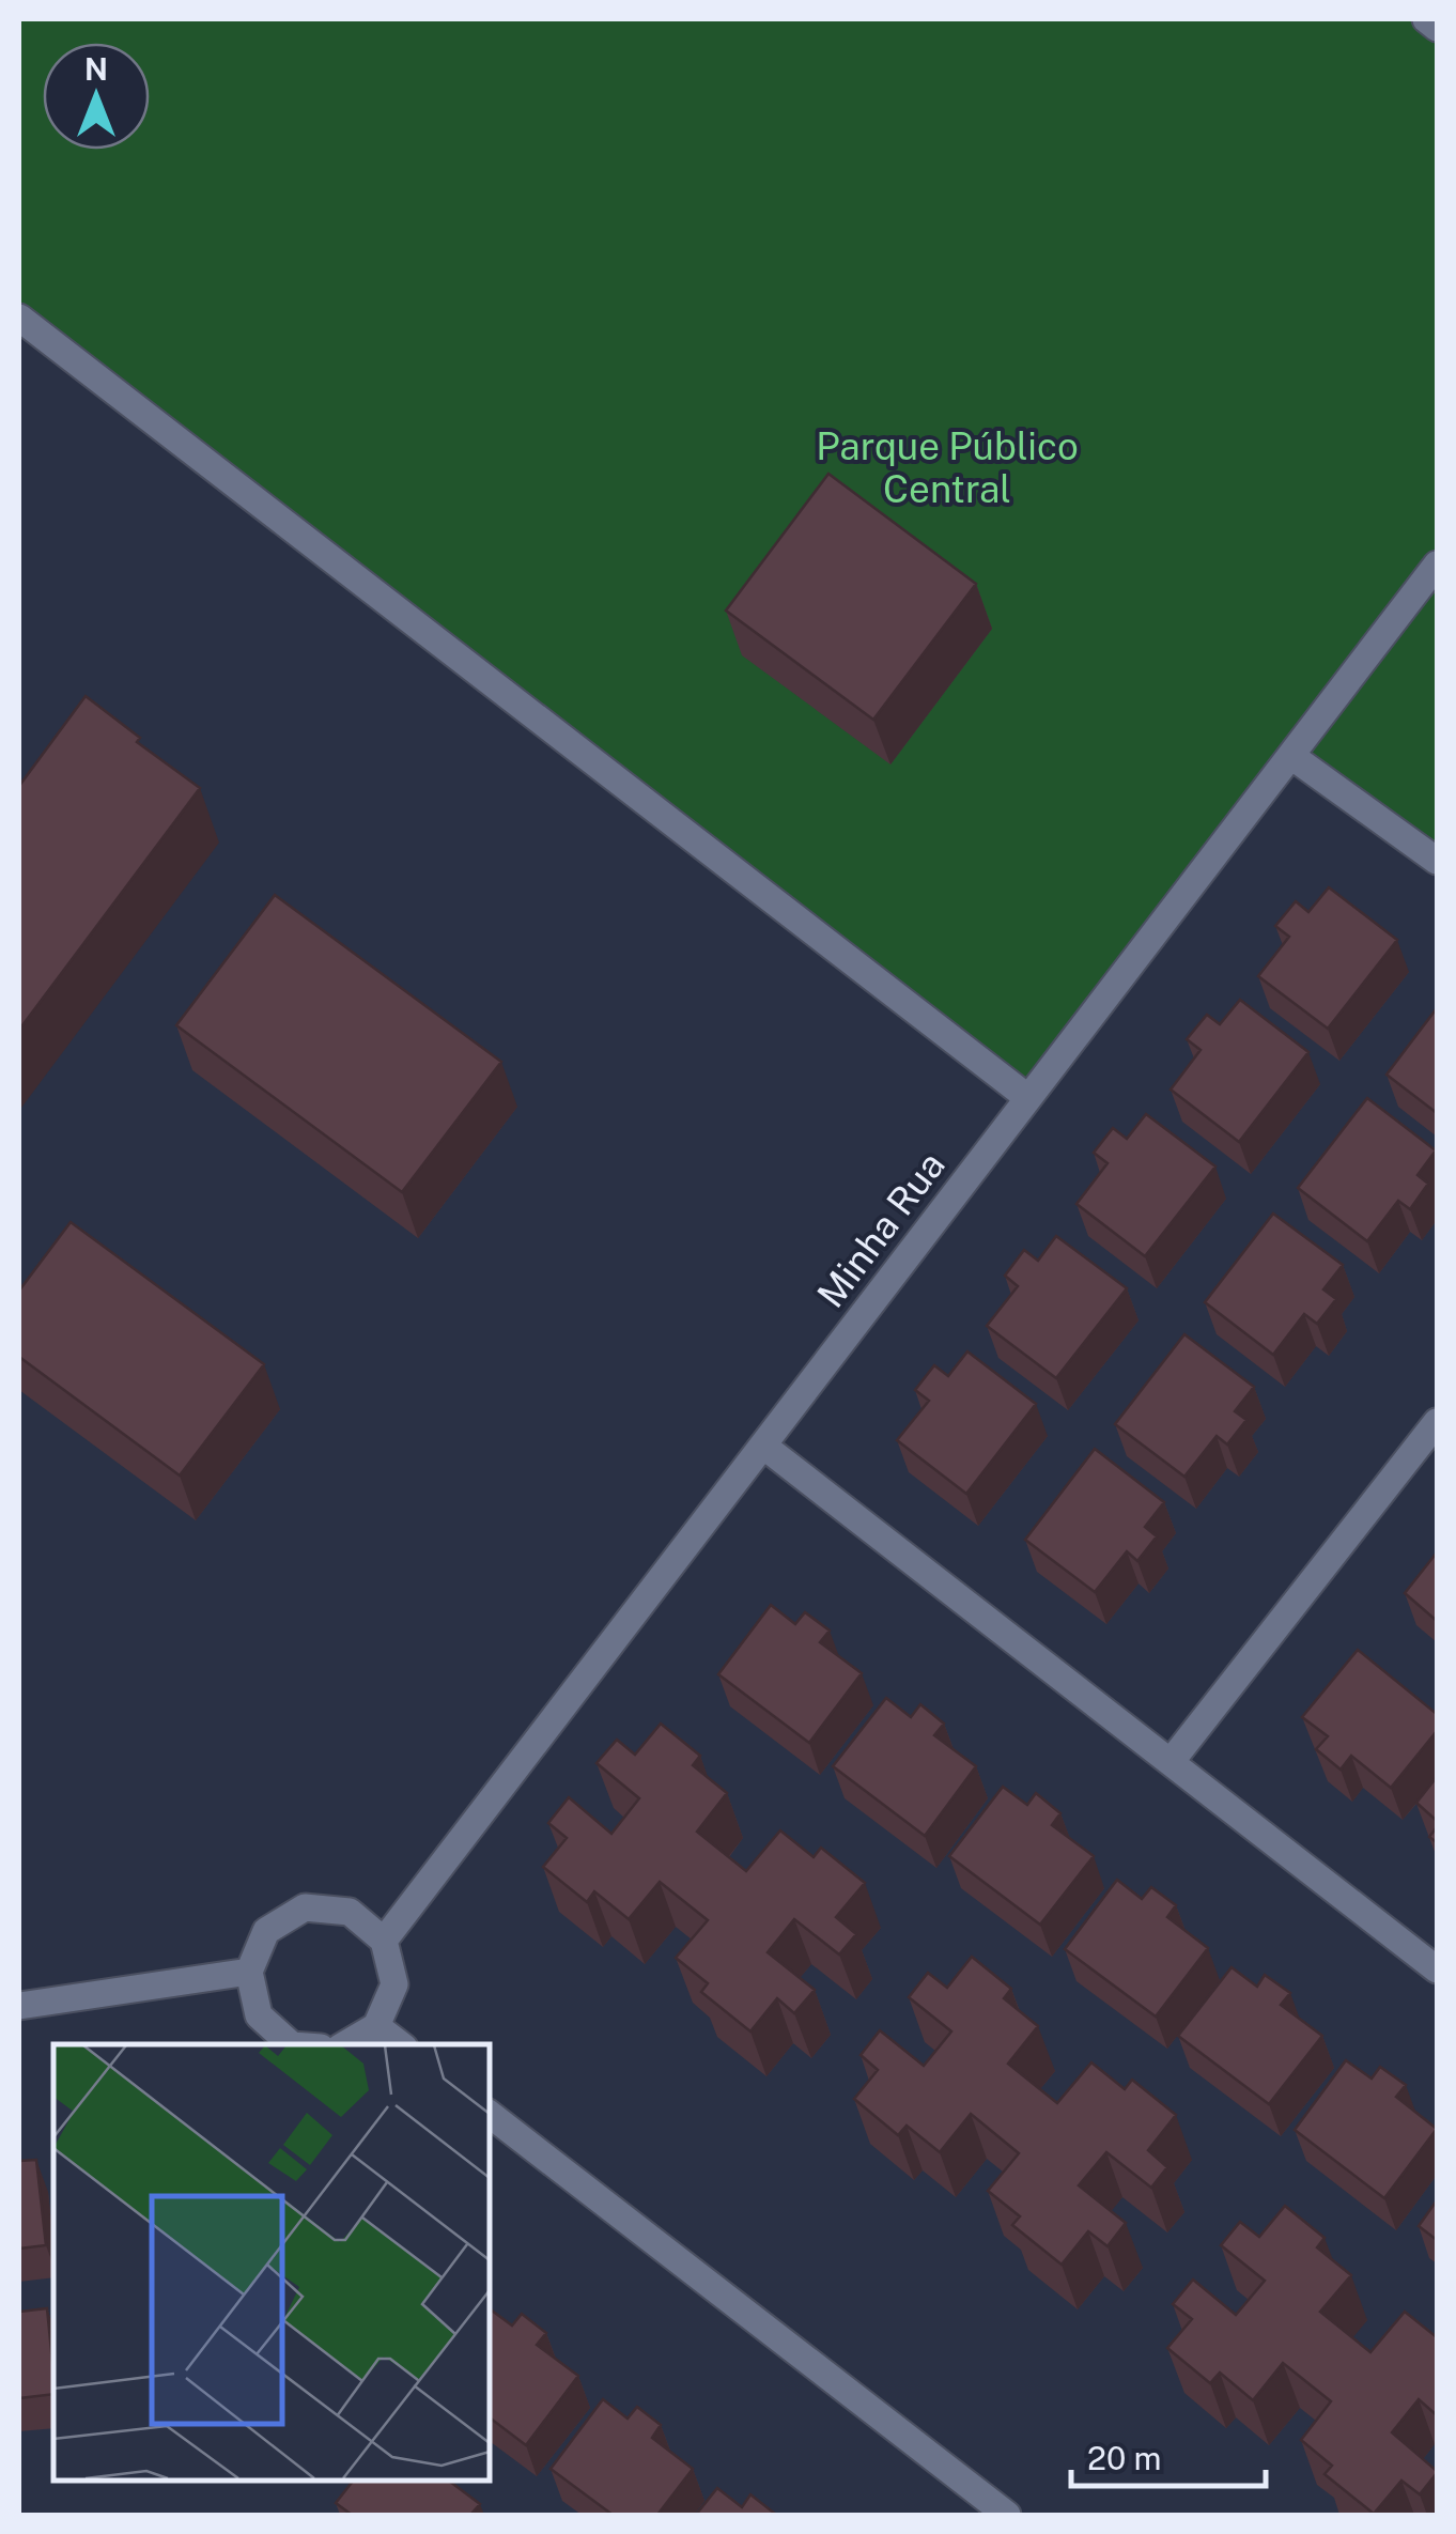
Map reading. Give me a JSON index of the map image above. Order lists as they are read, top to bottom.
{
  "streets": {
    "street": ["Minha Rua"]
  },
  "parks": ["Parque Público Central"],
  "scale_bar": "20 m",
  "north": "top"
}
